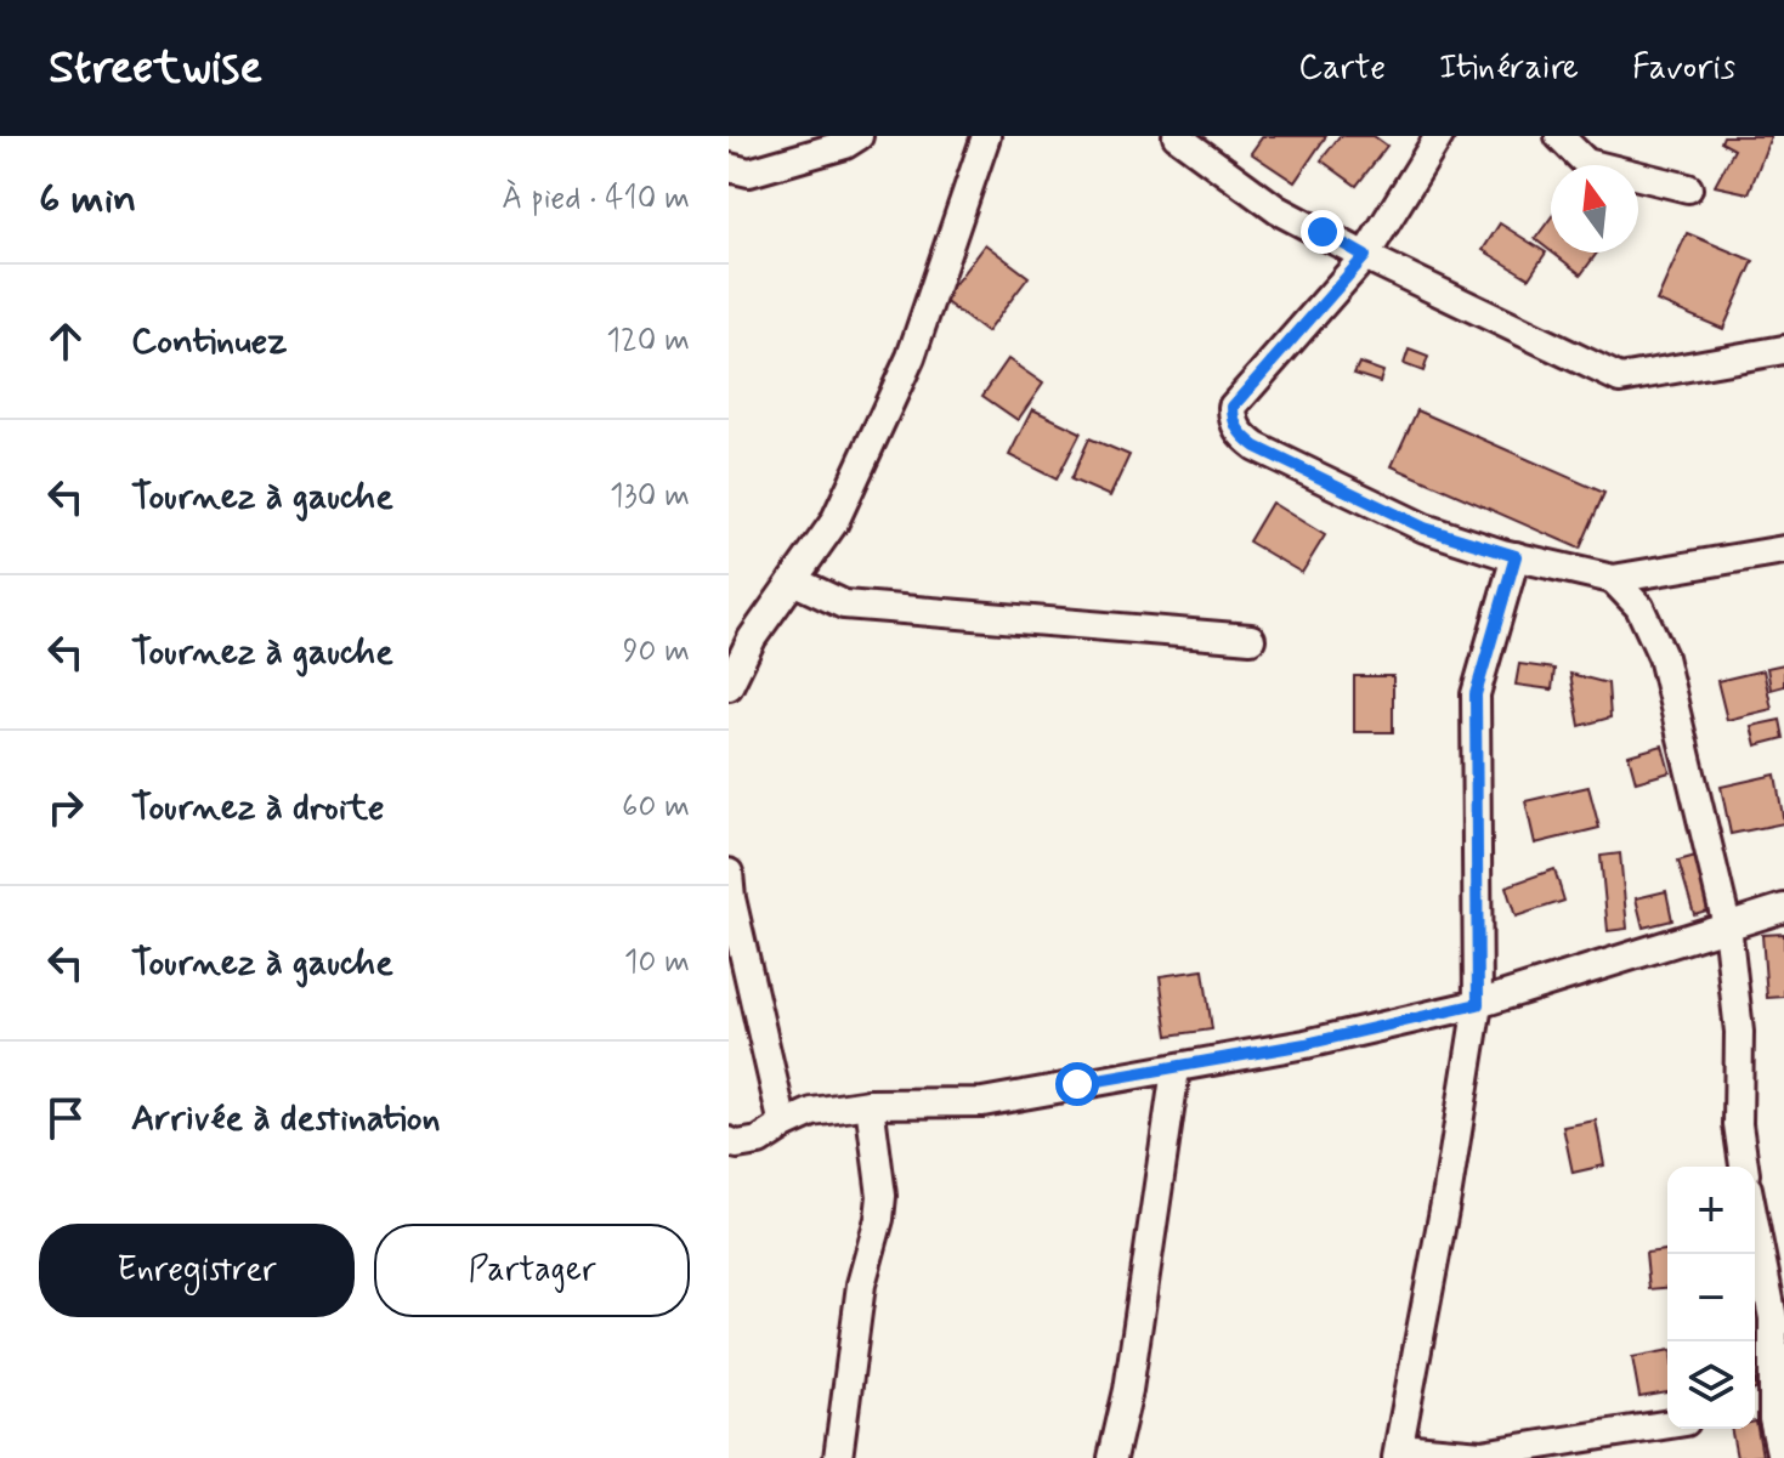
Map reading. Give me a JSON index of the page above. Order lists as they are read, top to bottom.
{
  "north": "top",
  "page": {
    "header": "Streetwise",
    "nav": ["Carte", "Itinéraire", "Favoris"],
    "heading": ["6 min", "À pied · 410 m"],
    "list": [
      ["Continuez", "120 m"],
      ["Tournez à gauche", "130 m"],
      ["Tournez à gauche", "90 m"],
      ["Tournez à droite", "60 m"],
      ["Tournez à gauche", "10 m"],
      "Arrivée à destination"
    ],
    "map_buttons": ["+", "−"],
    "buttons": ["Enregistrer", "Partager"]
  }
}
